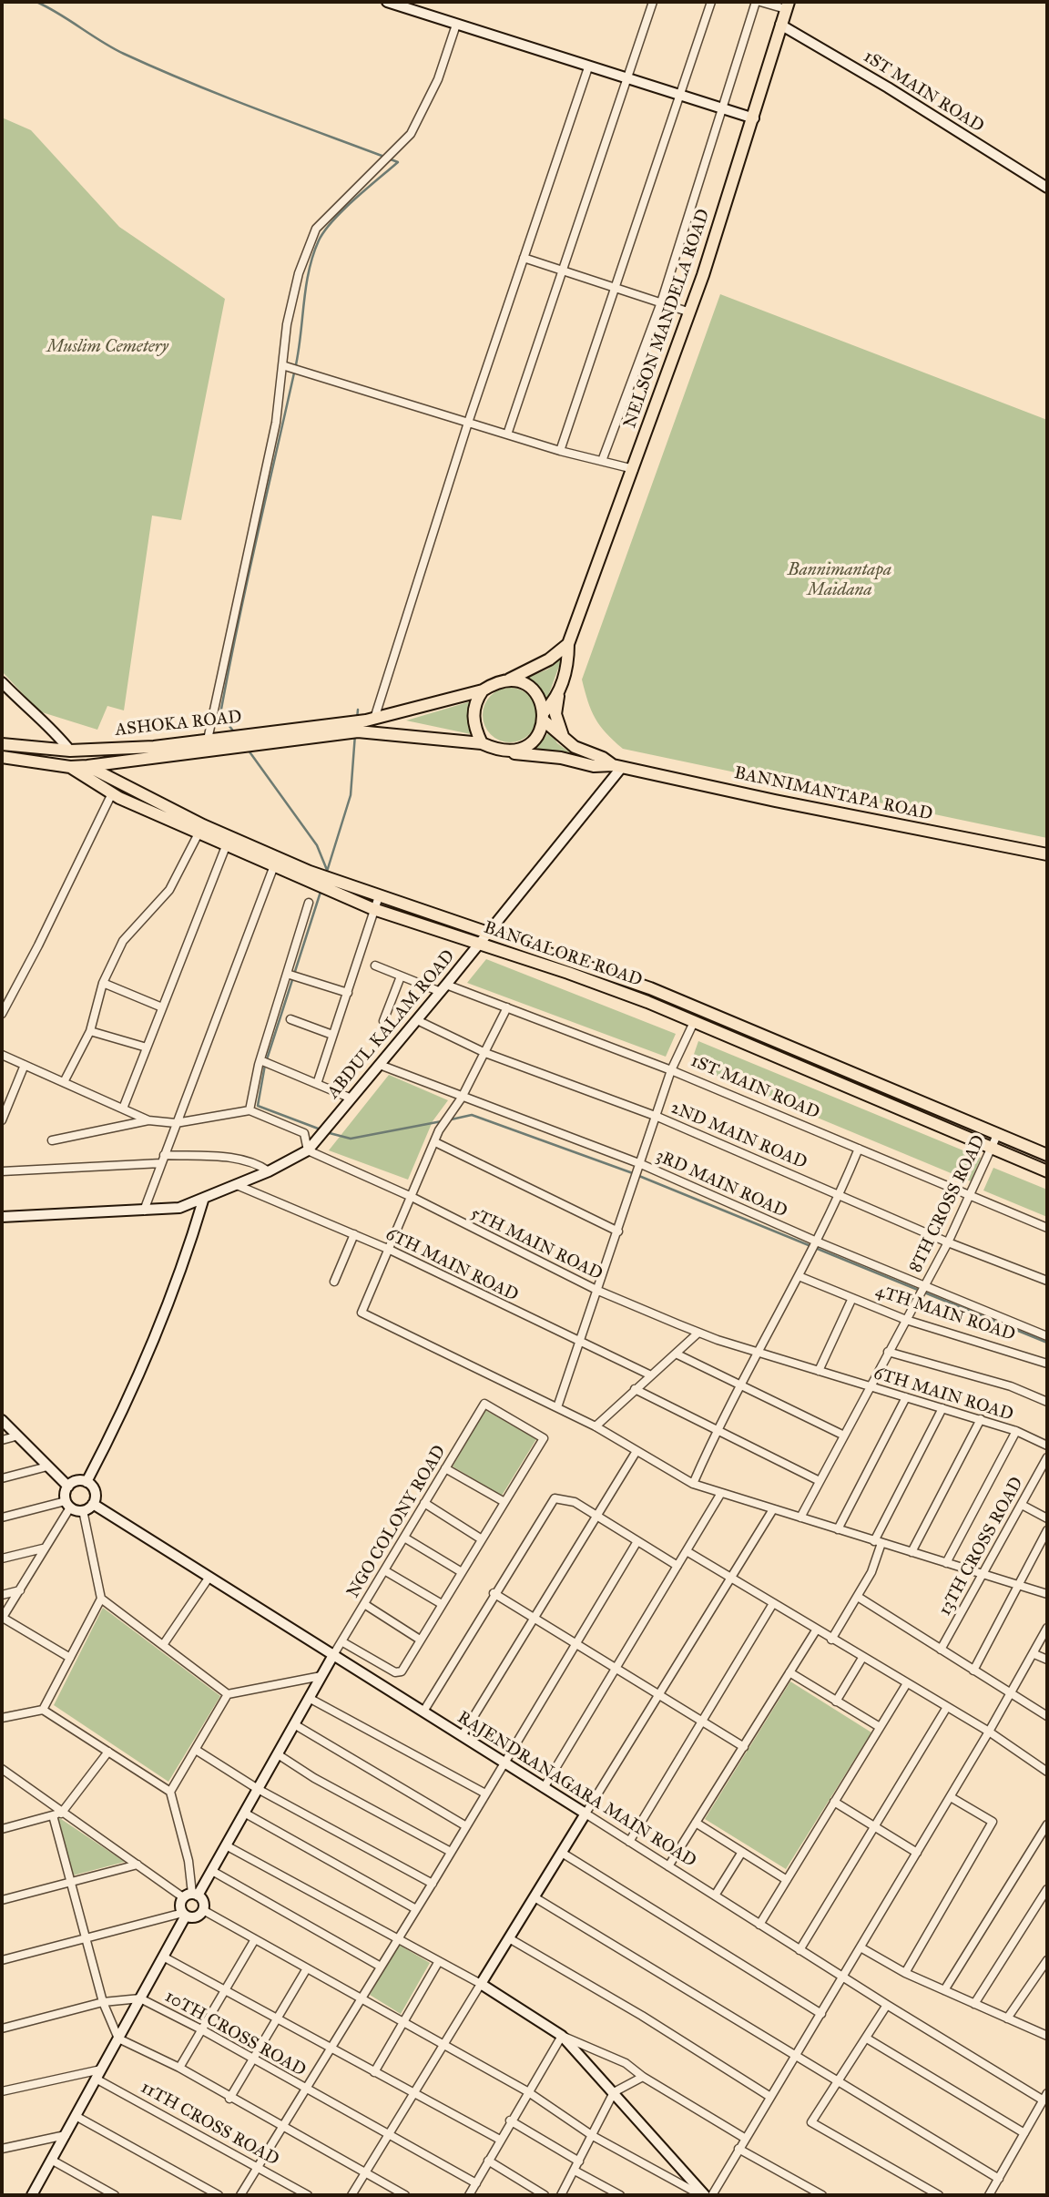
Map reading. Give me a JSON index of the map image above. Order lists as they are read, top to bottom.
{
  "streets": {
    "main road": [
      "NELSON MANDELA ROAD",
      "ASHOKA ROAD",
      "BANNIMANTAPA ROAD",
      "BANGALORE ROAD"
    ],
    "street": [
      "1ST MAIN ROAD",
      "ABDUL KALAM ROAD",
      "2ND MAIN ROAD",
      "3RD MAIN ROAD",
      "8TH CROSS ROAD",
      "5TH MAIN ROAD",
      "6TH MAIN ROAD",
      "4TH MAIN ROAD",
      "NGO COLONY ROAD",
      "13TH CROSS ROAD",
      "RAJENDRANAGARA MAIN ROAD",
      "10TH CROSS ROAD",
      "11TH CROSS ROAD"
    ]
  },
  "crossings": [
    ["1ST MAIN ROAD", "NELSON MANDELA ROAD"],
    ["1ST MAIN ROAD", "ABDUL KALAM ROAD"],
    ["1ST MAIN ROAD", "8TH CROSS ROAD"],
    ["ASHOKA ROAD", "BANGALORE ROAD"],
    ["BANNIMANTAPA ROAD", "ABDUL KALAM ROAD"],
    ["BANGALORE ROAD", "ABDUL KALAM ROAD"],
    ["BANGALORE ROAD", "8TH CROSS ROAD"],
    ["ABDUL KALAM ROAD", "2ND MAIN ROAD"],
    ["ABDUL KALAM ROAD", "3RD MAIN ROAD"],
    ["ABDUL KALAM ROAD", "5TH MAIN ROAD"],
    ["2ND MAIN ROAD", "8TH CROSS ROAD"],
    ["3RD MAIN ROAD", "8TH CROSS ROAD"],
    ["8TH CROSS ROAD", "6TH MAIN ROAD"],
    ["8TH CROSS ROAD", "4TH MAIN ROAD"],
    ["5TH MAIN ROAD", "6TH MAIN ROAD"],
    ["NGO COLONY ROAD", "RAJENDRANAGARA MAIN ROAD"]
  ],
  "parks": ["Muslim Cemetery", "Bannimantapa Maidana"]
}
